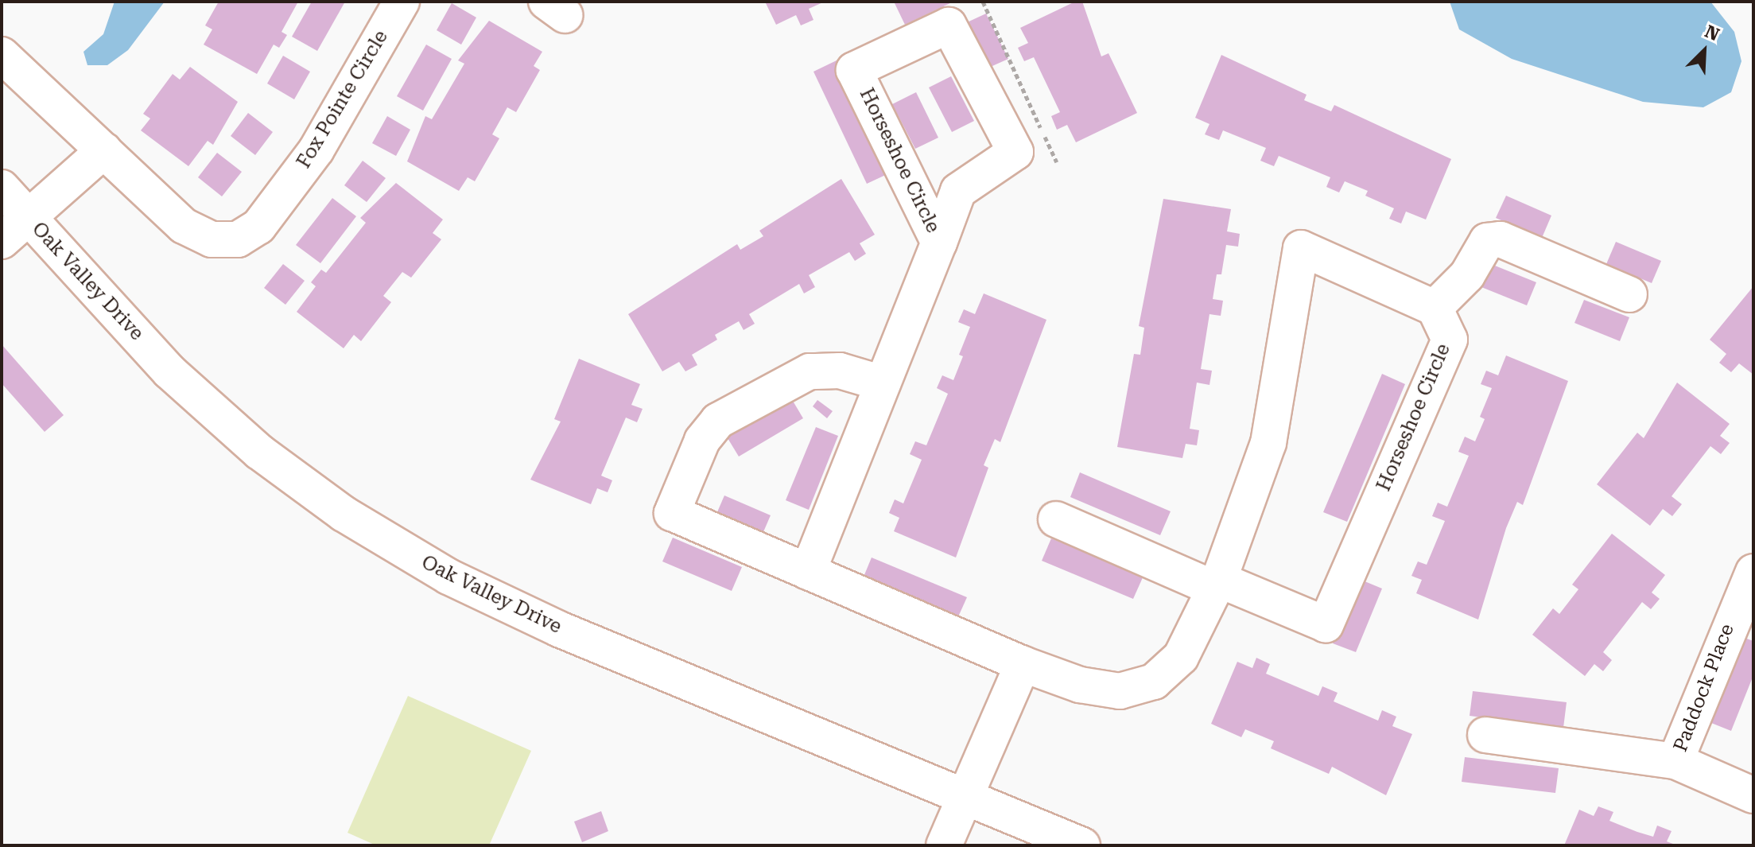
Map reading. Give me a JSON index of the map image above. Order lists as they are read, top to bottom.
{
  "streets": {
    "street": [
      "Fox Pointe Circle",
      "Horseshoe Circle",
      "Oak Valley Drive",
      "Paddock Place"
    ]
  },
  "north": "top right"
}
